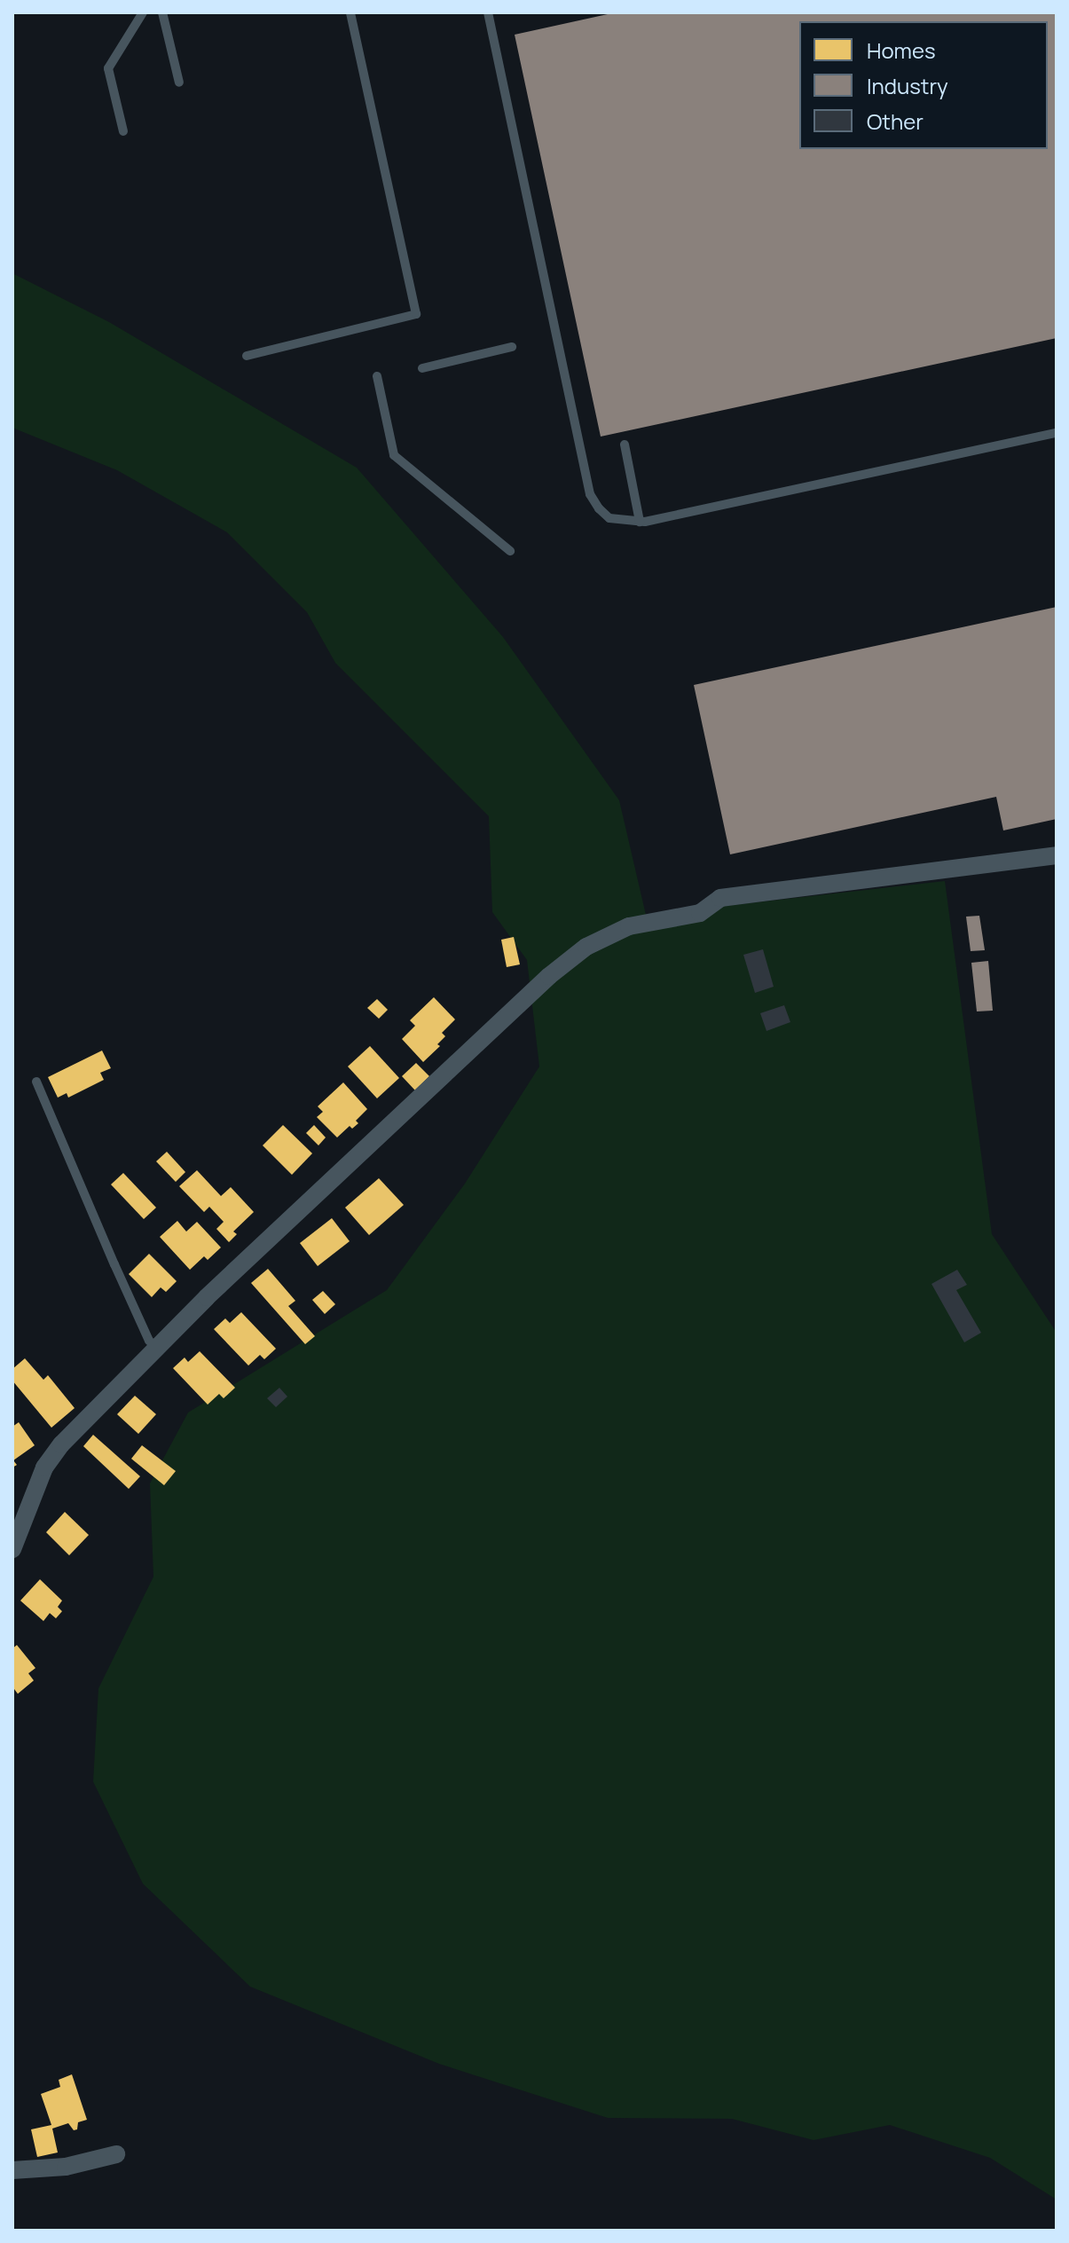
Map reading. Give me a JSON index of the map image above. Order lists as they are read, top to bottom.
{
  "legend": ["Homes", "Industry", "Other"]
}
